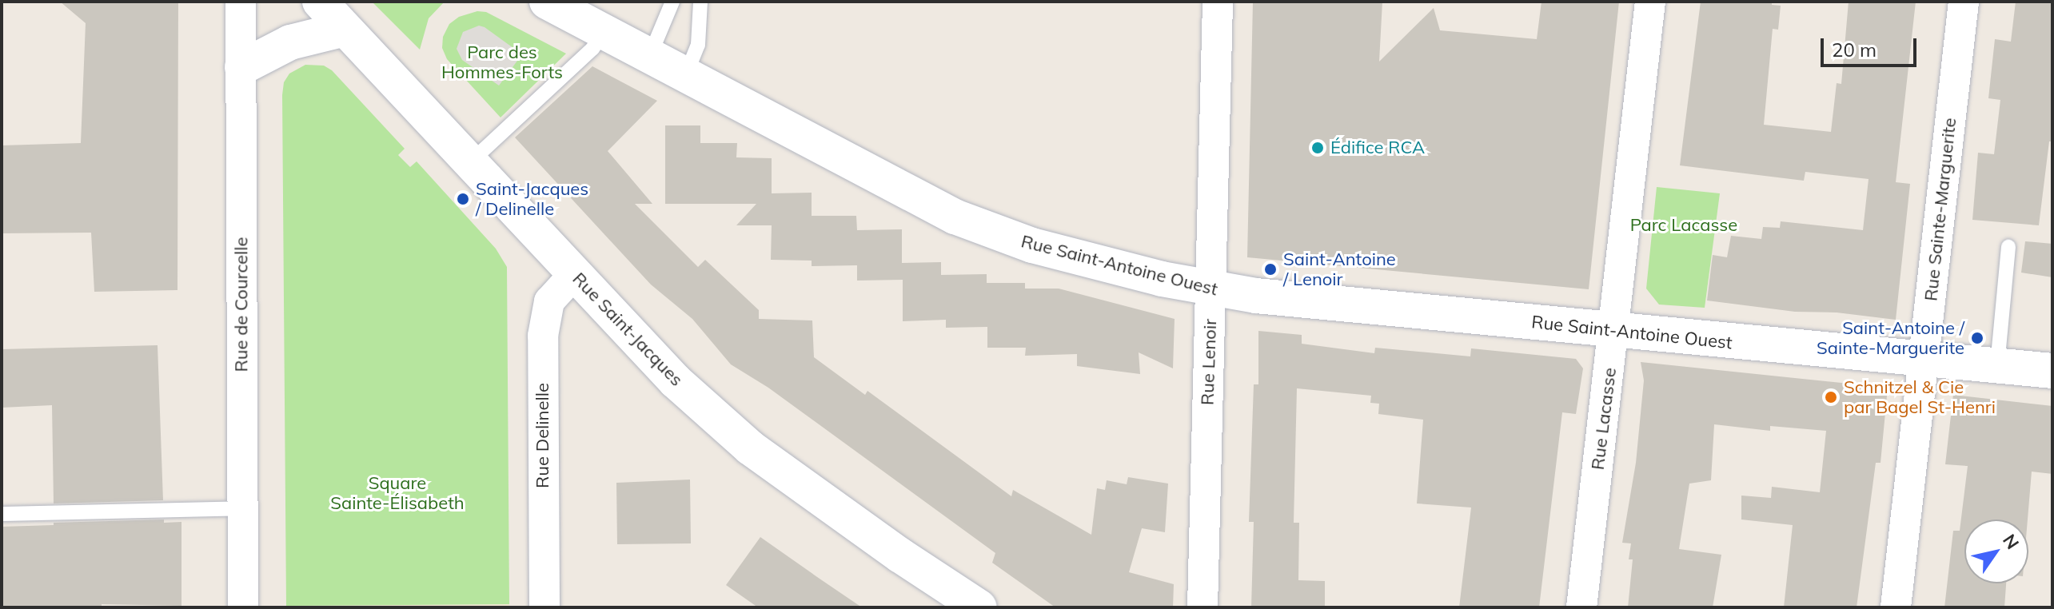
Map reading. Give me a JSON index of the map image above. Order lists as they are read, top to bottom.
{
  "streets": {
    "main road": ["Rue Saint-Antoine Ouest", "Rue Saint-Jacques"],
    "street": [
      "Rue Sainte-Marguerite",
      "Rue de Courcelle",
      "Rue Lenoir",
      "Rue Lacasse",
      "Rue Delinelle"
    ]
  },
  "crossings": [
    ["Rue Sainte-Marguerite", "Rue Saint-Antoine Ouest"],
    ["Rue Saint-Antoine Ouest", "Rue Lenoir"],
    ["Rue Saint-Antoine Ouest", "Rue Lacasse"],
    ["Rue Saint-Jacques", "Rue Delinelle"]
  ],
  "parks": ["Parc des Hommes-Forts", "Parc Lacasse", "Square Sainte-Élisabeth"],
  "places": [
    "Édifice RCA",
    "Saint-Jacques / Delinelle",
    "Saint-Antoine / Lenoir",
    "Saint-Antoine / Sainte-Marguerite",
    "Schnitzel & Cie par Bagel St-Henri"
  ],
  "scale_bar": "20 m",
  "north": "top right"
}
